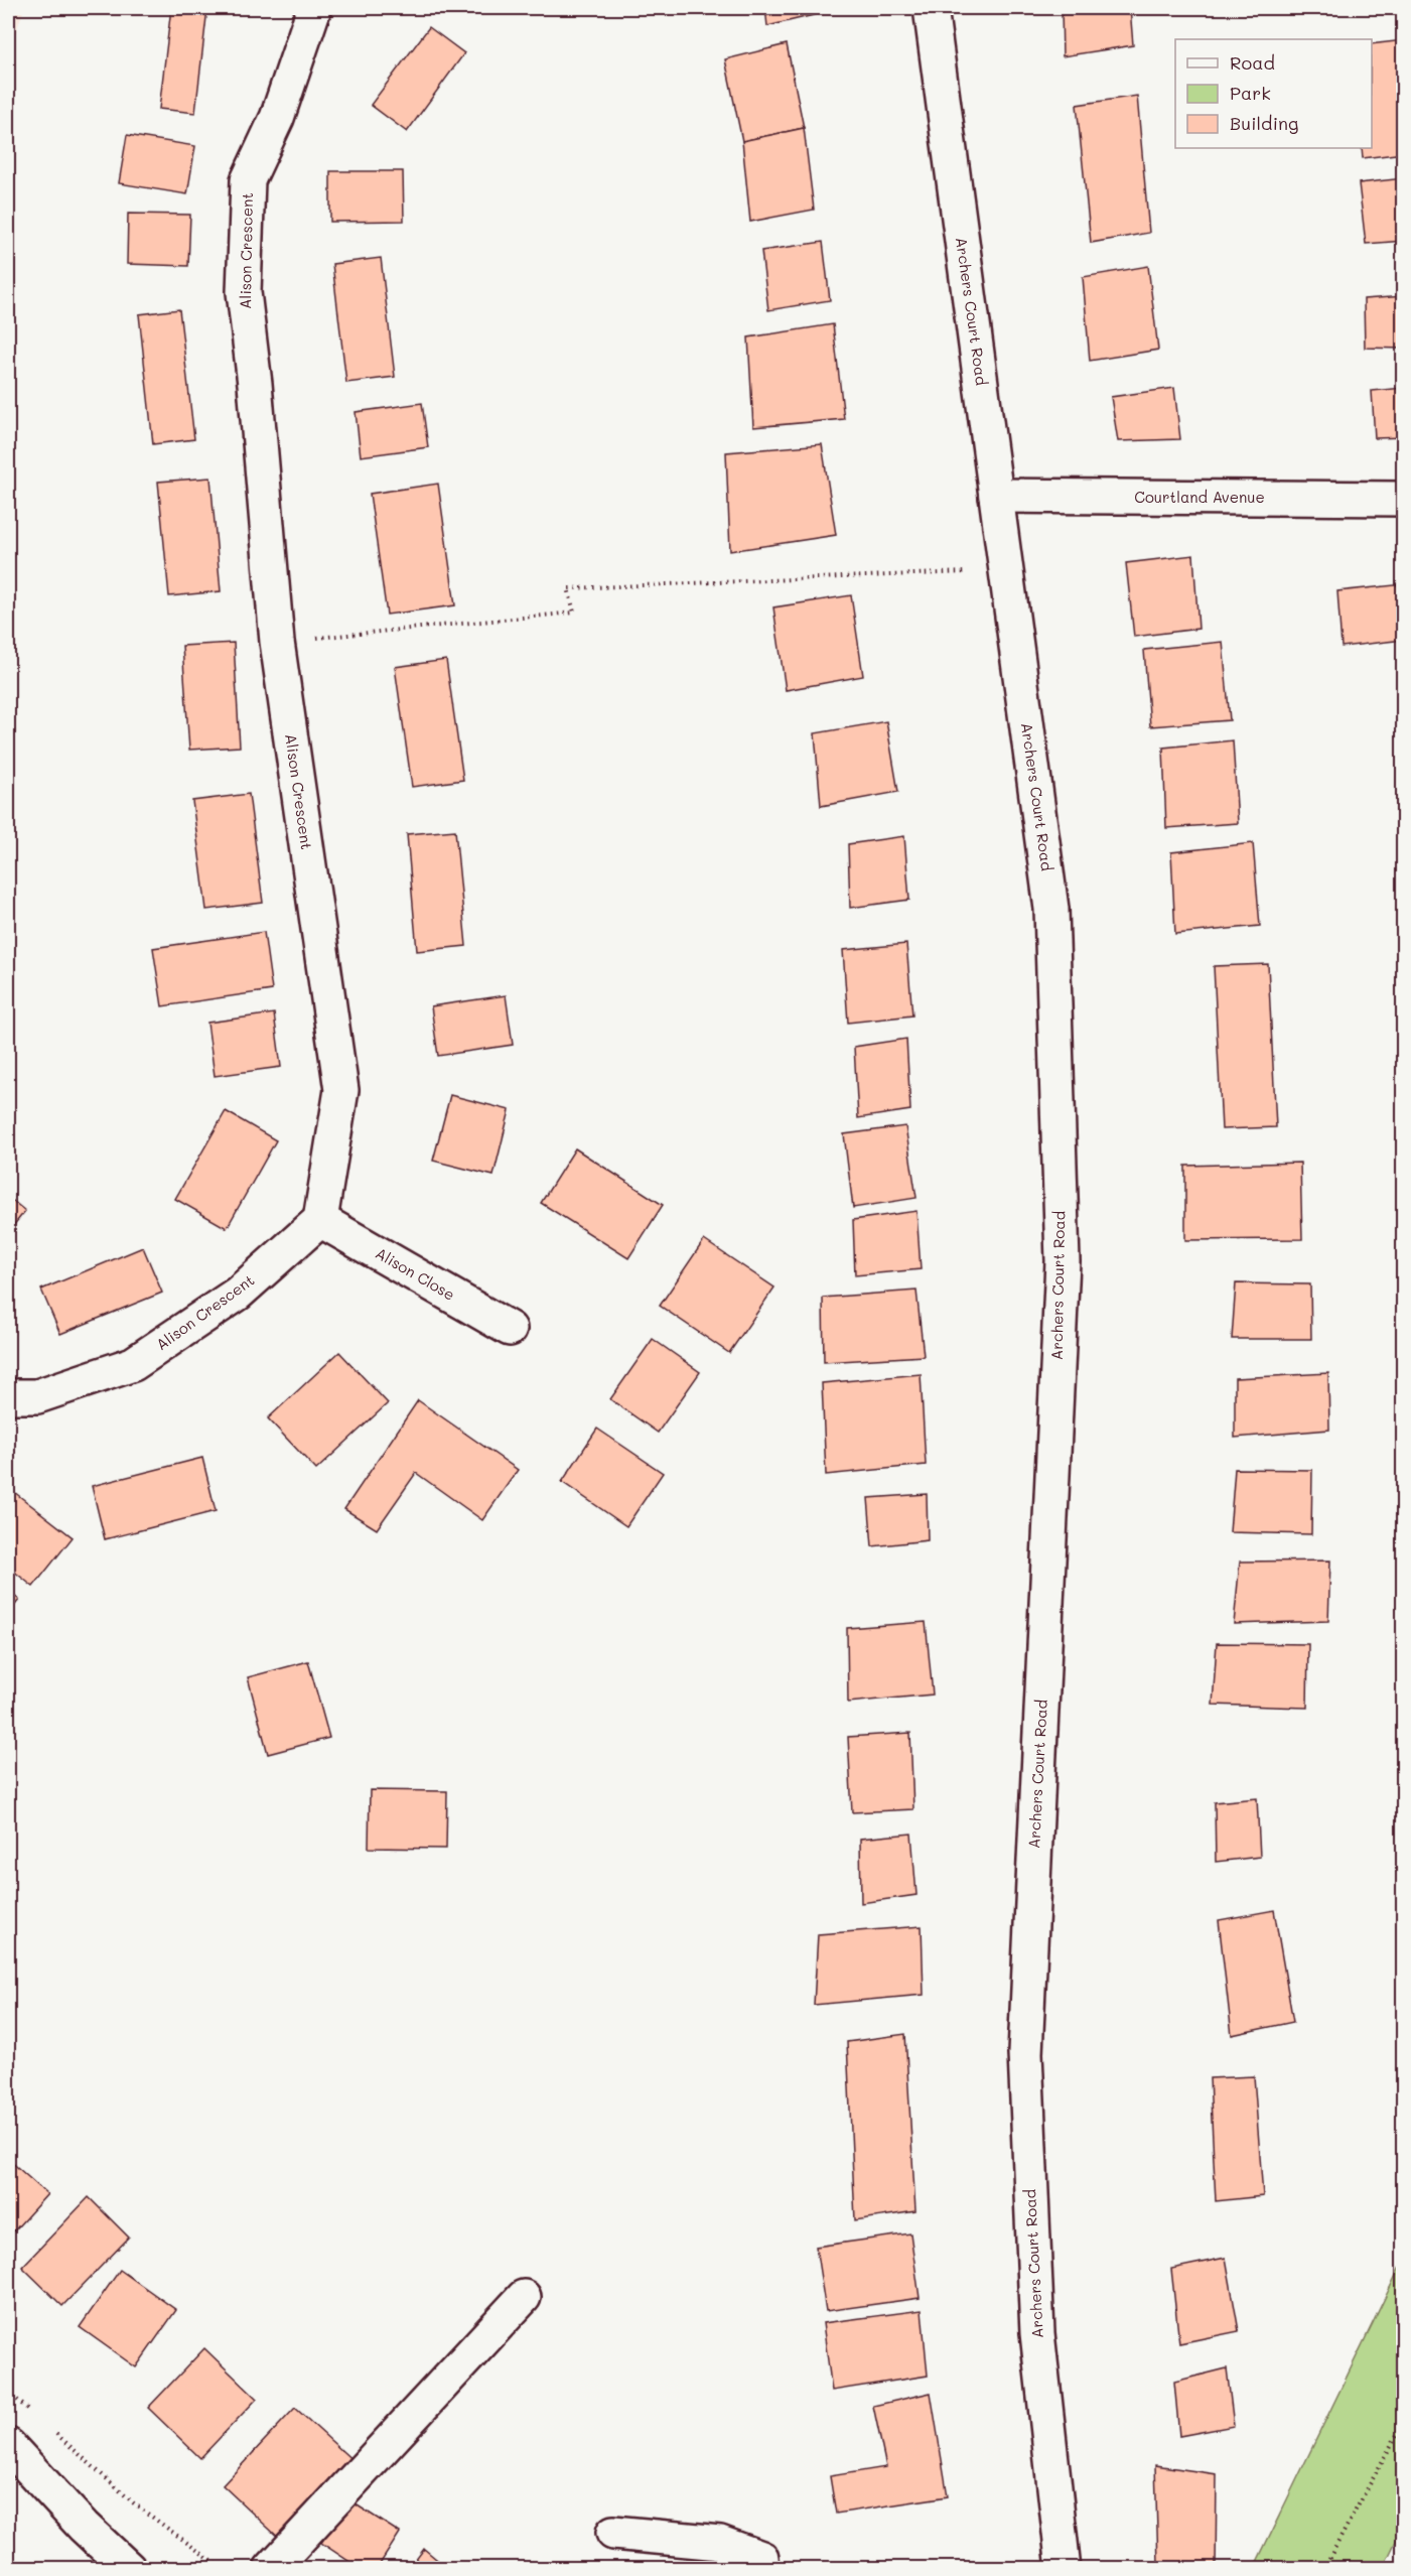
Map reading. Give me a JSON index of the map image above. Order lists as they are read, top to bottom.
{
  "streets": {
    "street": [
      "Alison Crescent",
      "Archers Court Road",
      "Courtland Avenue",
      "Alison Close"
    ]
  },
  "crossings": [
    ["Alison Crescent", "Alison Close"],
    ["Archers Court Road", "Courtland Avenue"]
  ],
  "legend": ["Road", "Park", "Building"]
}
